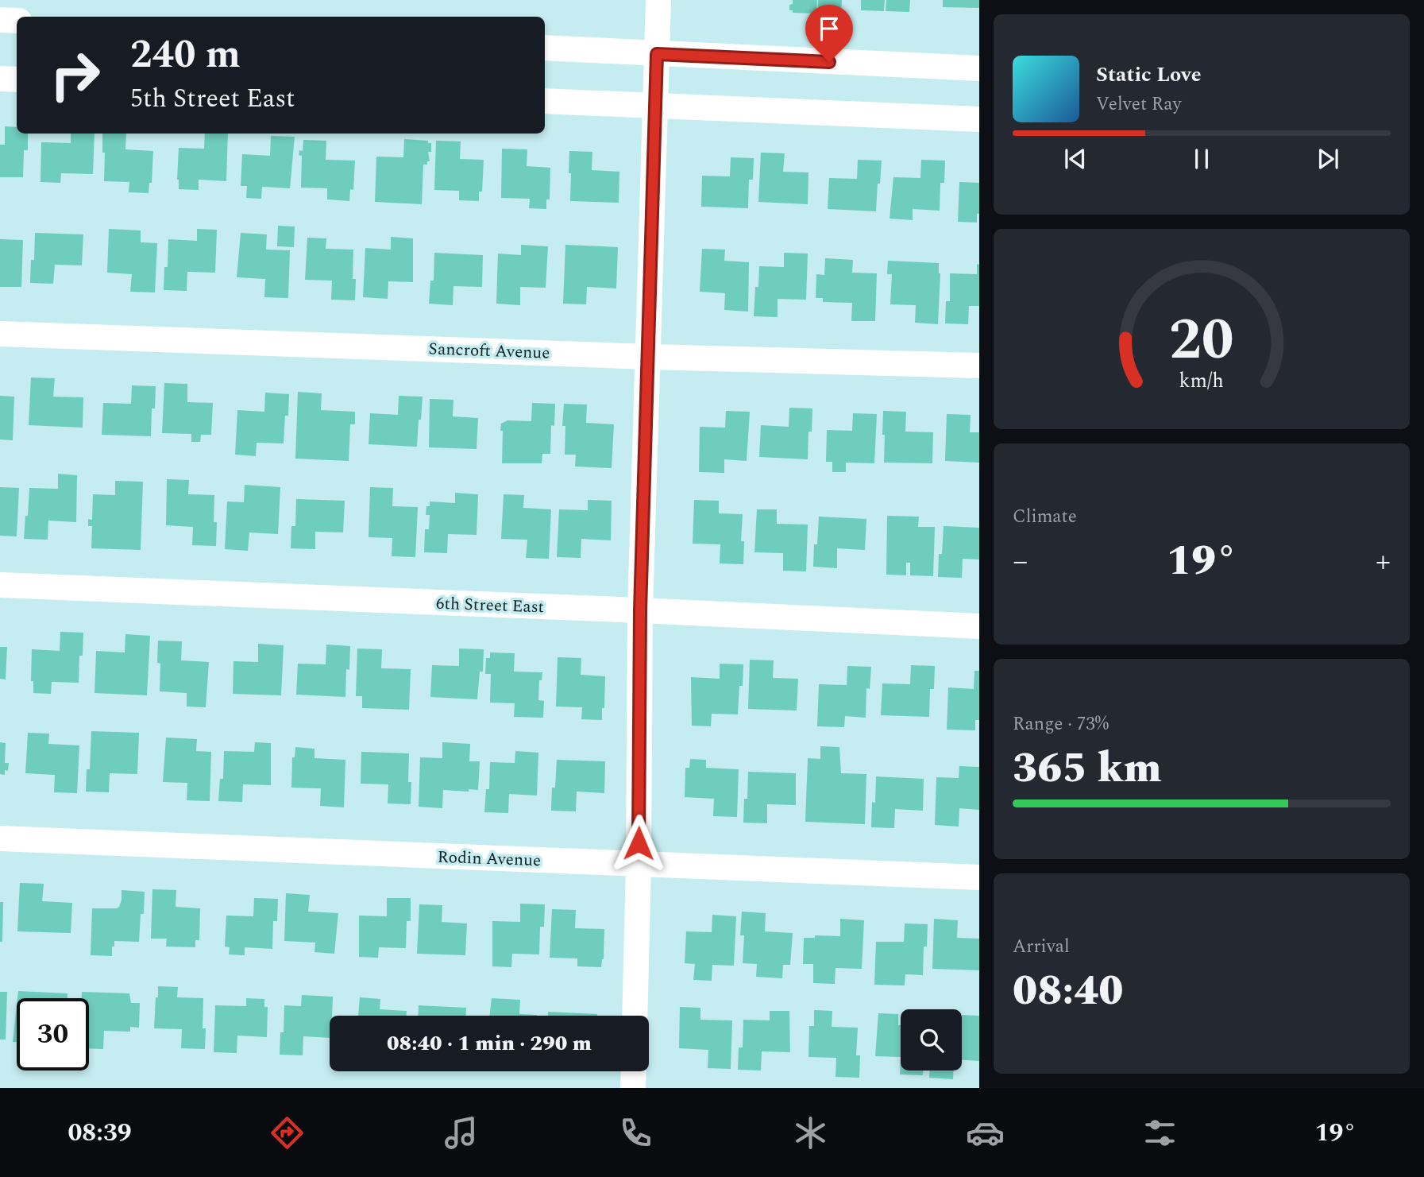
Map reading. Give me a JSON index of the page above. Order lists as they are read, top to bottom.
{
  "streets": {
    "street": ["Sancroft Avenue", "6th Street East", "Rodin Avenue"]
  },
  "page": {
    "turn": ["240 m", "5th Street East"],
    "song": ["Static Love", "Velvet Ray"],
    "tile": [
      "Climate",
      ["Range · 73%", "365 km"],
      ["Arrival", "08:40"]
    ],
    "heat": ["−", "19°", "+"],
    "limit": "30",
    "trip": "08:40 · 1 min · 290 m",
    "tabs": ["08:39", "19°"],
    "gauge": ["20", "km/h"]
  }
}
